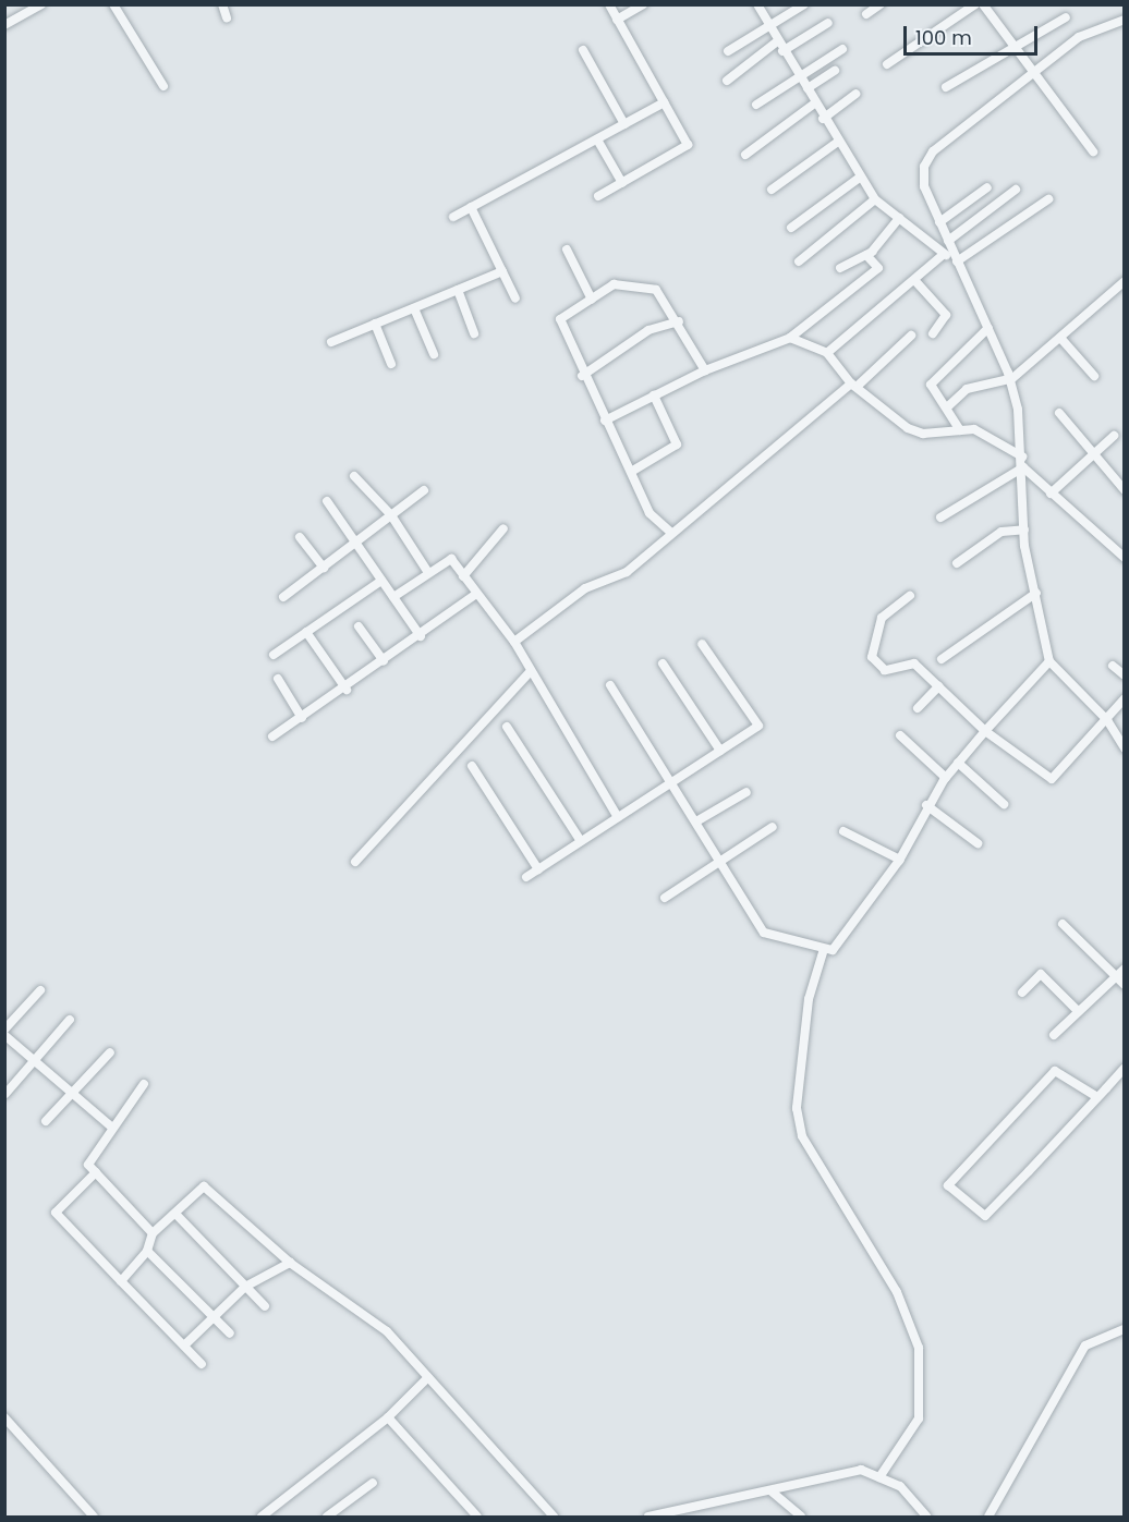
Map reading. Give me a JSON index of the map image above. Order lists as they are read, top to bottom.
{
  "scale_bar": "100 m"
}
